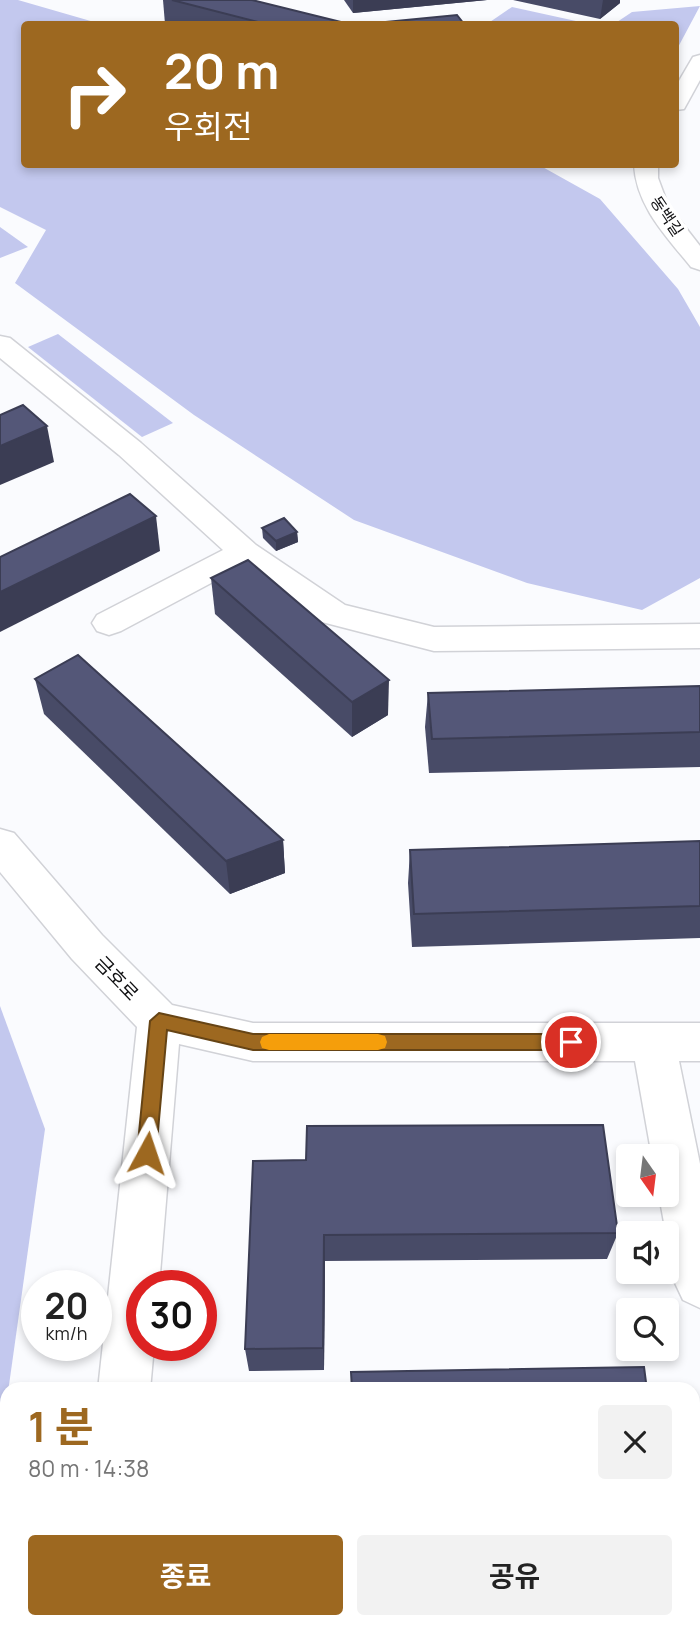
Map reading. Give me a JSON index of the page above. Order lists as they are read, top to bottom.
{
  "streets": {
    "street": ["동백길", "금호로"]
  },
  "north": "bottom",
  "page": {
    "turn": ["20 m", "우회전"],
    "speed": "20 km/h",
    "limit": "30",
    "heading": ["1 분", "80 m · 14:38"],
    "buttons": ["종료", "공유"]
  }
}
